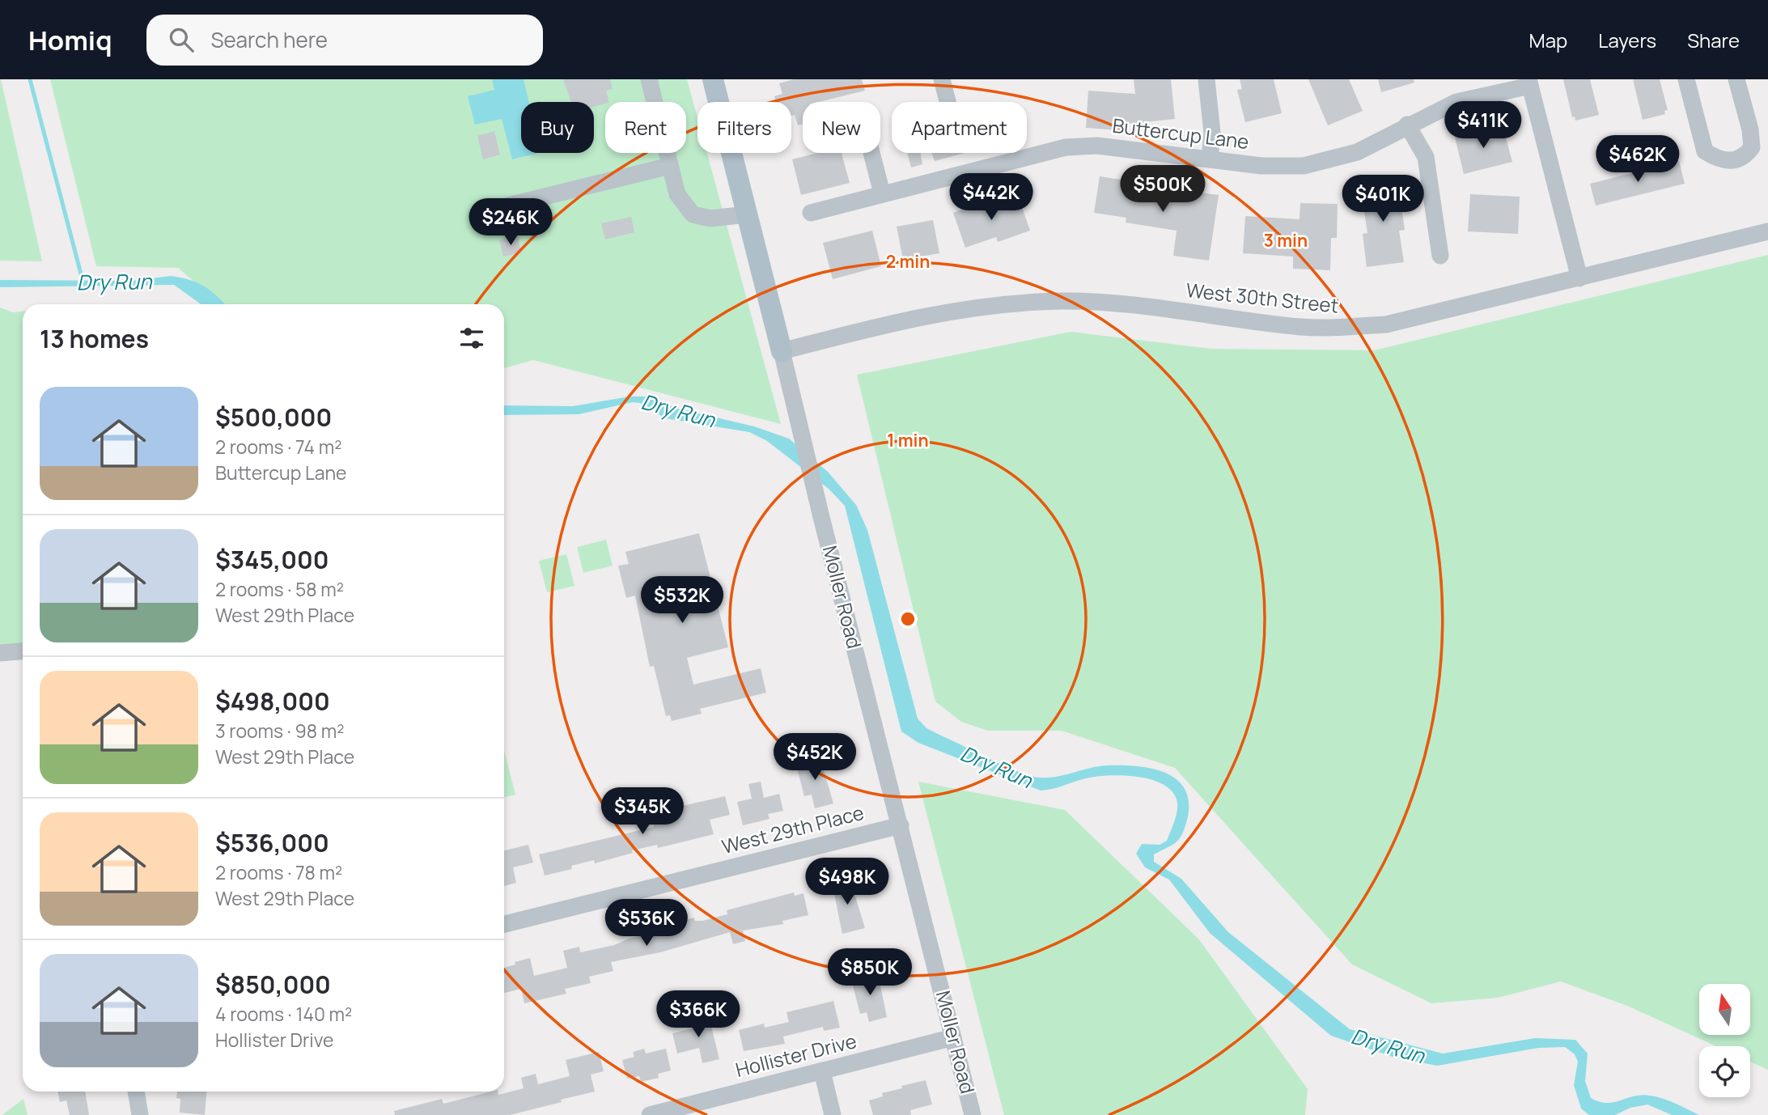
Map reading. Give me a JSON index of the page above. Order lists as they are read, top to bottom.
{
  "streets": {
    "main road": ["Moller Road"],
    "street": [
      "Buttercup Lane",
      "West 30th Street",
      "West 29th Place",
      "Hollister Drive"
    ]
  },
  "crossings": [
    ["West 30th Street", "Moller Road"],
    ["Moller Road", "West 29th Place"],
    ["Moller Road", "Hollister Drive"]
  ],
  "water": ["Dry Run"],
  "north": "top",
  "page": {
    "header": "Homiq",
    "search": "Search here",
    "nav": ["Map", "Layers", "Share"],
    "price": [
      "$411K",
      "$462K",
      "$500K",
      "$442K",
      "$401K",
      "$246K",
      "$532K",
      "$452K",
      "$345K",
      "$498K",
      "$536K",
      "$850K",
      "$366K"
    ],
    "chip": [
      "Buy",
      "Rent",
      "Filters",
      "New",
      "Apartment"
    ],
    "heading": "13 homes",
    "list": [
      {
        "name": "$500,000",
        "note": "2 rooms · 74 m² · Buttercup Lane"
      },
      {
        "name": "$345,000",
        "note": "2 rooms · 58 m² · West 29th Place"
      },
      {
        "name": "$498,000",
        "note": "3 rooms · 98 m² · West 29th Place"
      },
      {
        "name": "$536,000",
        "note": "2 rooms · 78 m² · West 29th Place"
      },
      {
        "name": "$850,000",
        "note": "4 rooms · 140 m² · Hollister Drive"
      }
    ]
  },
  "rings": ["3 min", "2 min", "1 min"]
}
